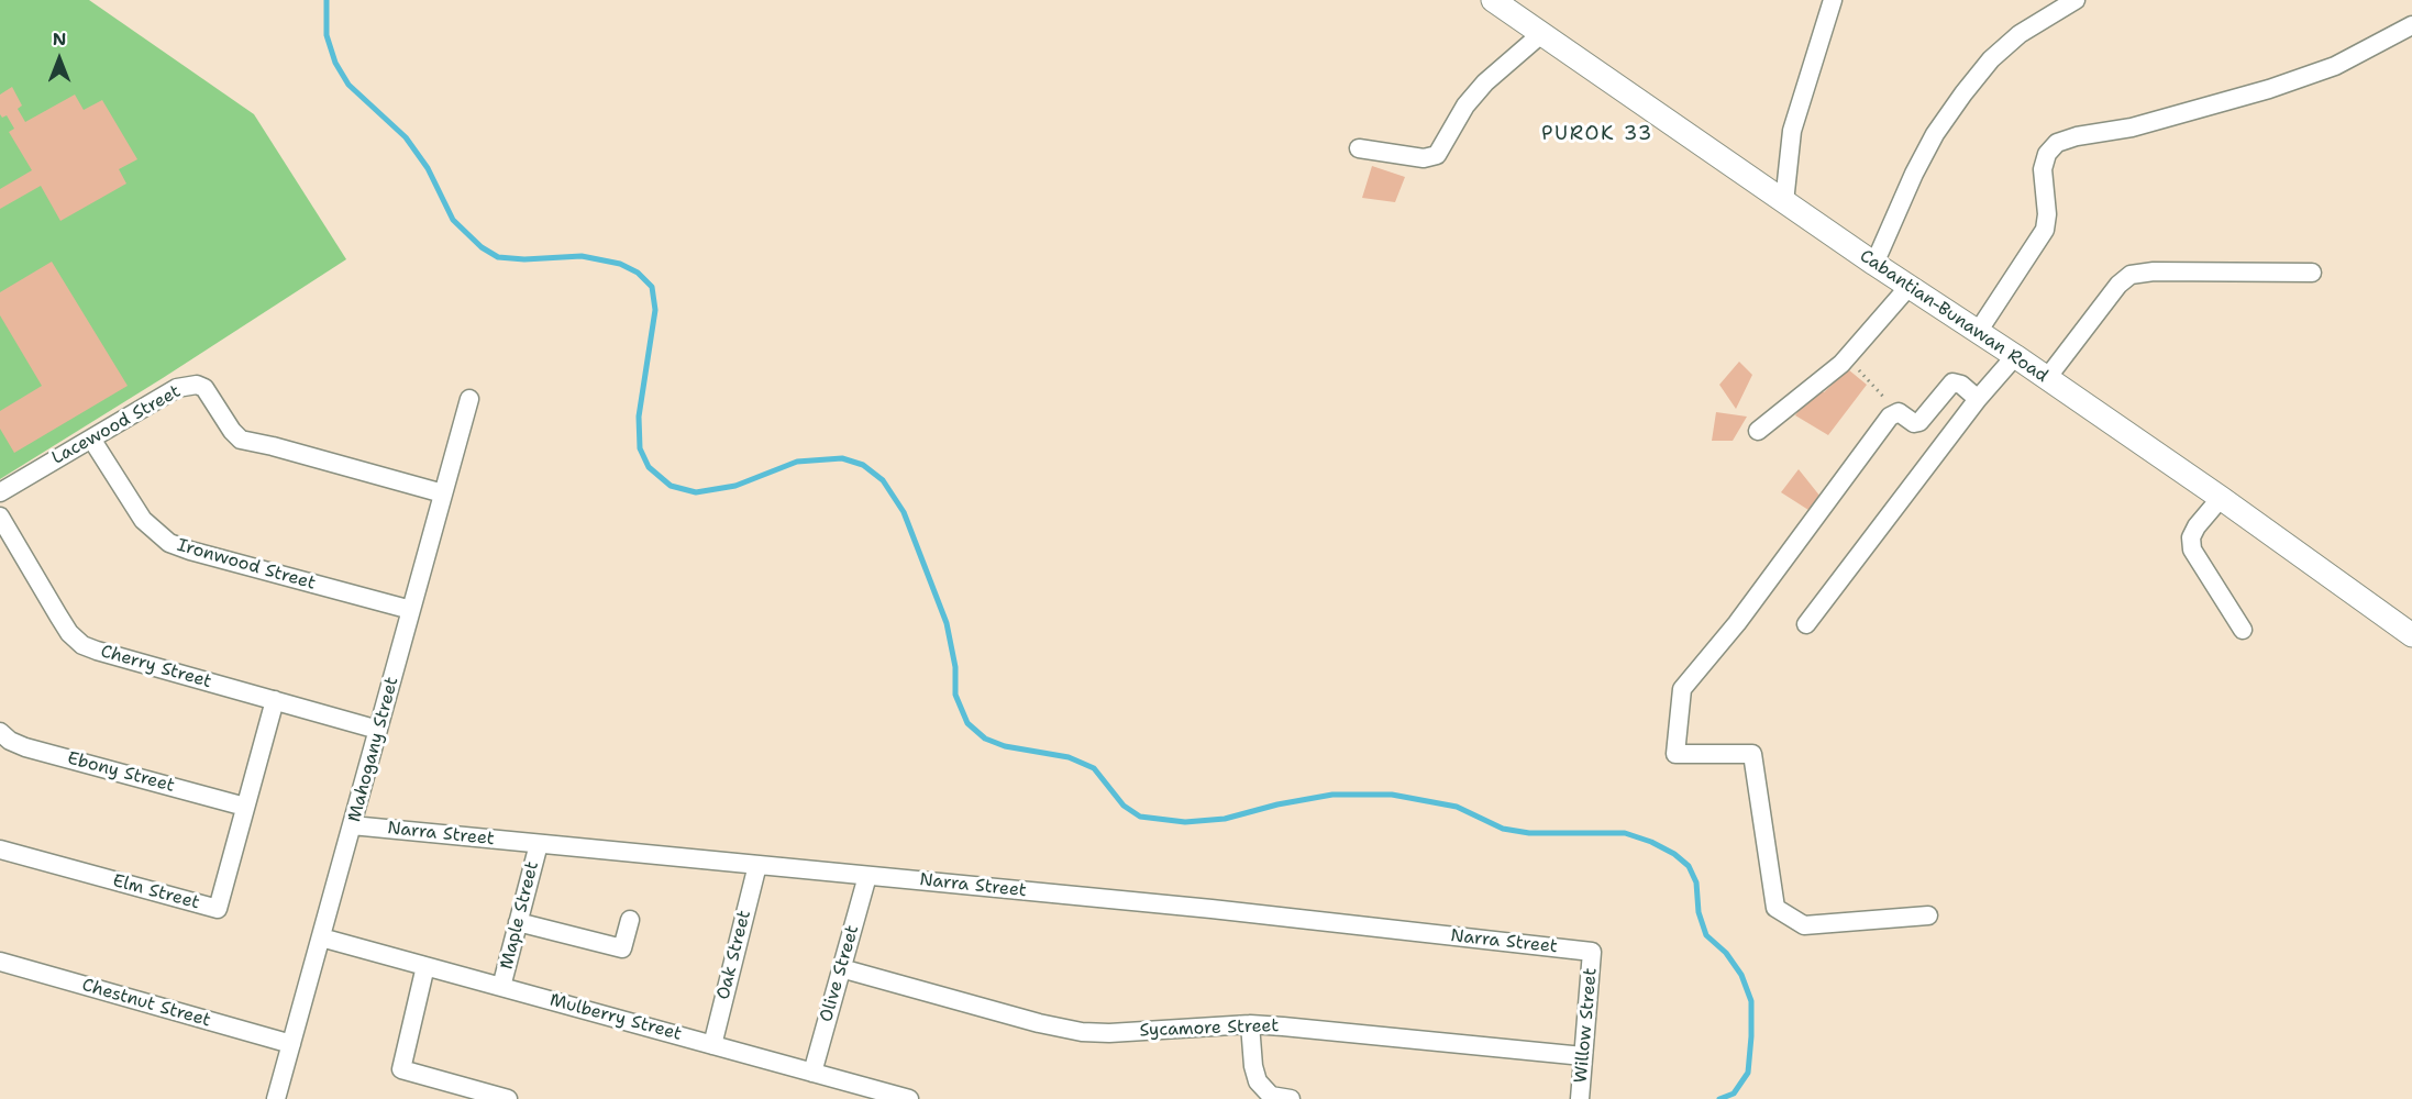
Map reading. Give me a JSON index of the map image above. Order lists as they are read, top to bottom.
{
  "streets": {
    "main road": ["Cabantian-Bunawan Road"],
    "street": [
      "Lacewood Street",
      "Ironwood Street",
      "Cherry Street",
      "Mahogany Street",
      "Ebony Street",
      "Narra Street",
      "Elm Street",
      "Maple Street",
      "Oak Street",
      "Olive Street",
      "Chestnut Street",
      "Mulberry Street",
      "Willow Street",
      "Sycamore Street"
    ]
  },
  "crossings": [
    ["Lacewood Street", "Ironwood Street"],
    ["Lacewood Street", "Mahogany Street"],
    ["Ironwood Street", "Mahogany Street"],
    ["Cherry Street", "Mahogany Street"],
    ["Cherry Street", "Elm Street"],
    ["Mahogany Street", "Narra Street"],
    ["Mahogany Street", "Chestnut Street"],
    ["Mahogany Street", "Mulberry Street"],
    ["Ebony Street", "Elm Street"],
    ["Narra Street", "Maple Street"],
    ["Narra Street", "Oak Street"],
    ["Narra Street", "Olive Street"],
    ["Narra Street", "Willow Street"],
    ["Maple Street", "Mulberry Street"],
    ["Oak Street", "Mulberry Street"],
    ["Olive Street", "Mulberry Street"],
    ["Olive Street", "Sycamore Street"],
    ["Willow Street", "Sycamore Street"]
  ],
  "districts": ["PUROK 33"],
  "north": "top"
}
